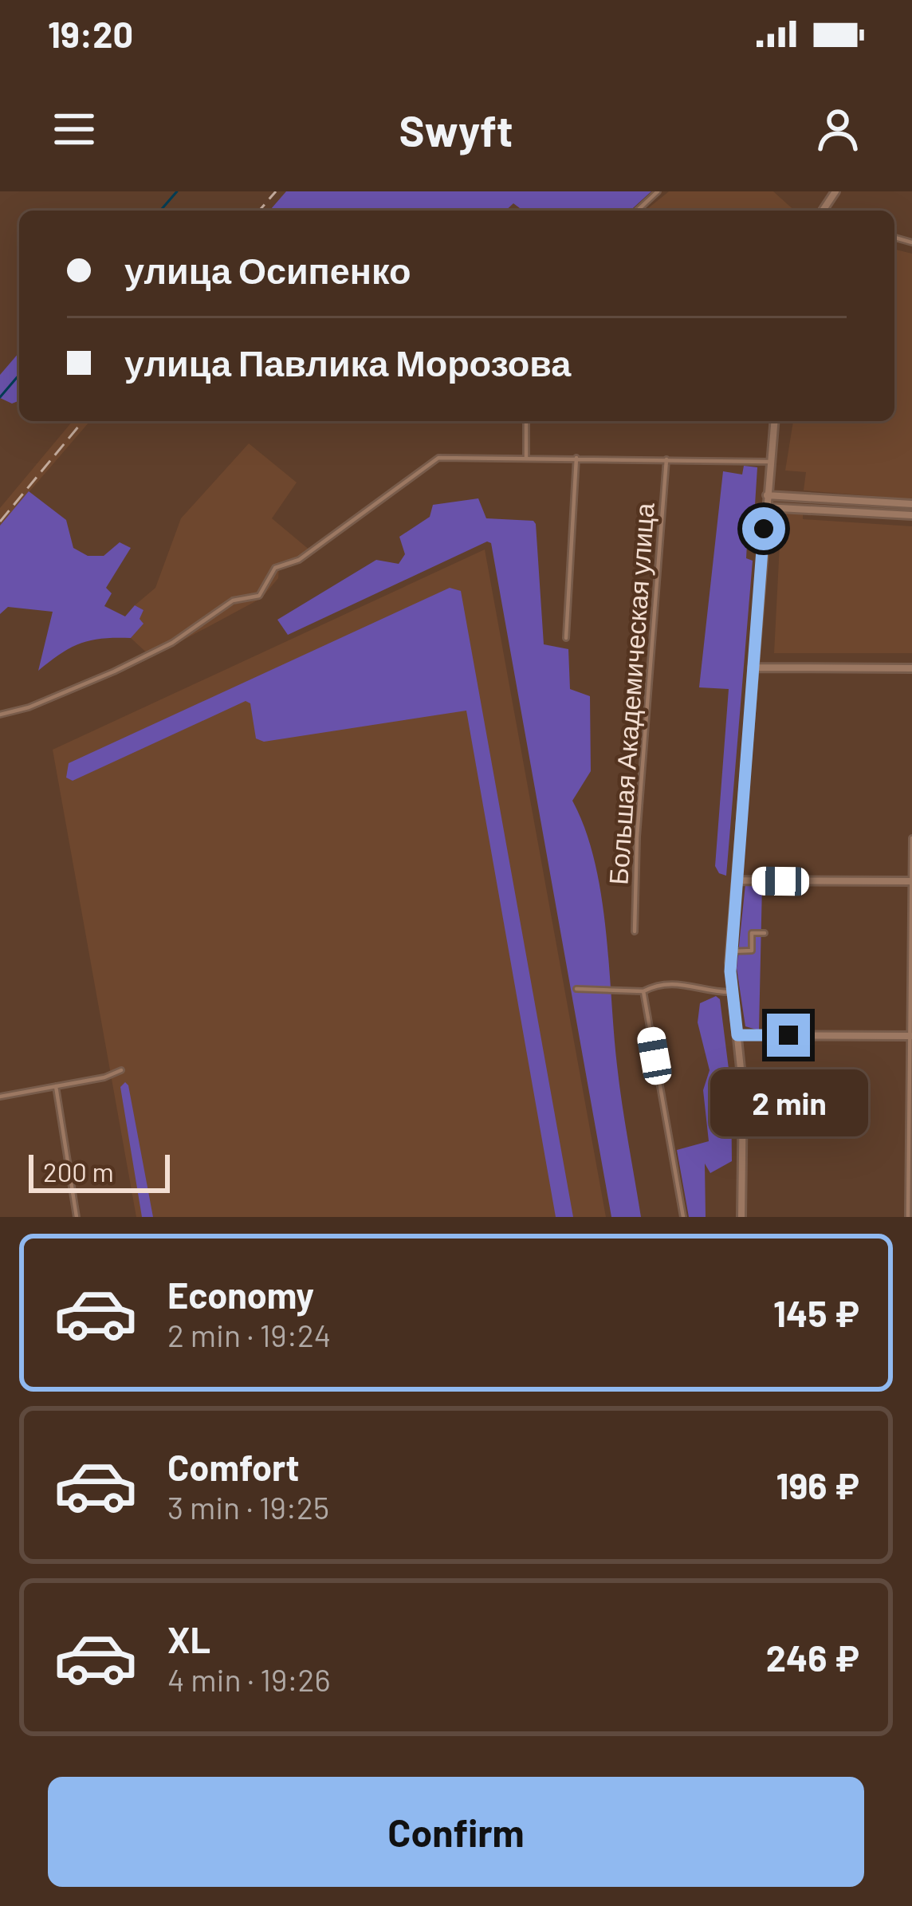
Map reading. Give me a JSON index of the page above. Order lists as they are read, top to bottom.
{
  "streets": {
    "street": ["Большая Академическая улица"]
  },
  "scale_bar": "200 m",
  "page": {
    "status": "19:20",
    "header": "Swyft",
    "banner": ["улица Осипенко", "улица Павлика Морозова"],
    "bubble": "2 min",
    "scale": "200 m",
    "list": [
      {
        "name": "Economy",
        "note": "2 min · 19:24",
        "value": "145 ₽"
      },
      {
        "name": "Comfort",
        "note": "3 min · 19:25",
        "value": "196 ₽"
      },
      {
        "name": "XL",
        "note": "4 min · 19:26",
        "value": "246 ₽"
      }
    ],
    "buttons": "Confirm"
  }
}
